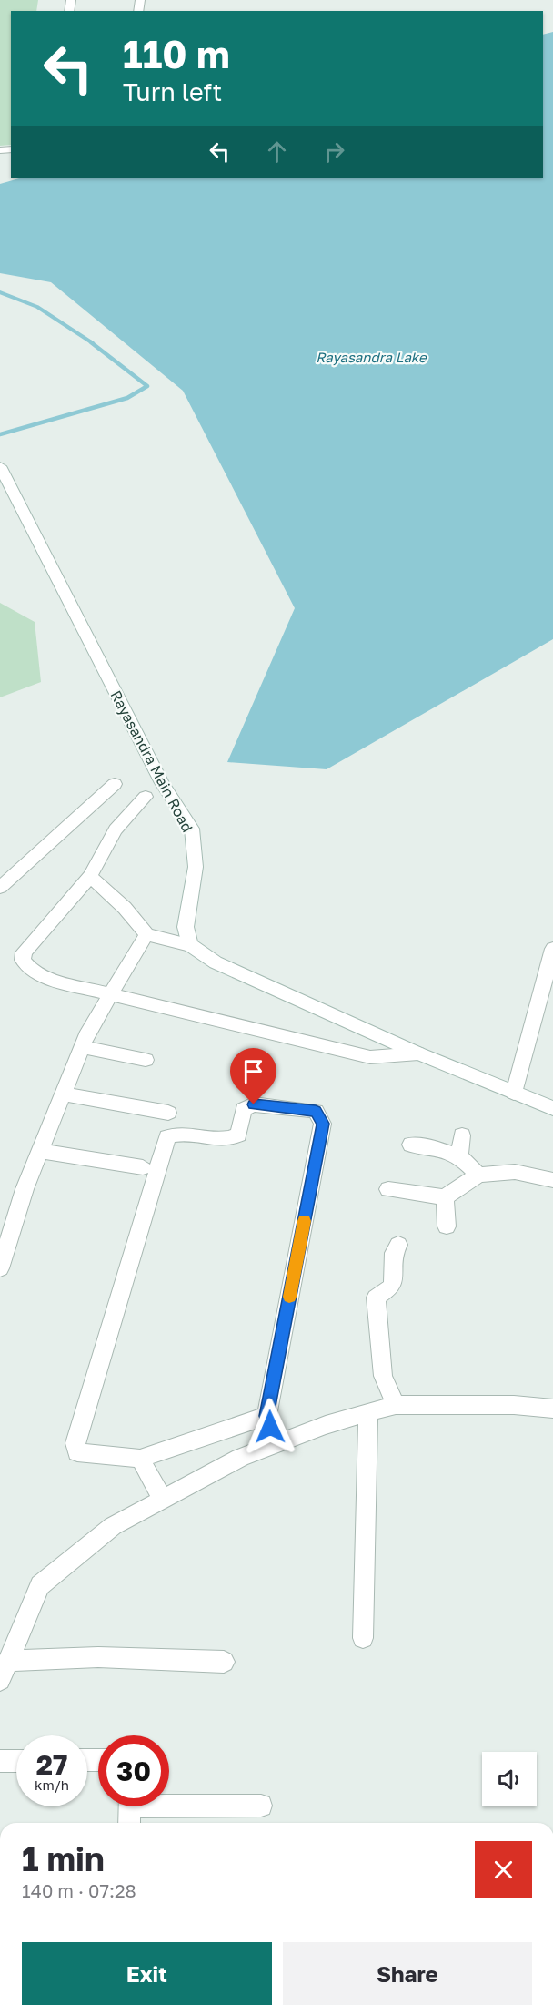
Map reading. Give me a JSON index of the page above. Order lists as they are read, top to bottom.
{
  "streets": {
    "street": ["Rayasandra Main Road"]
  },
  "water": ["Rayasandra Lake"],
  "page": {
    "turn": ["110 m", "Turn left"],
    "speed": "27 km/h",
    "limit": "30",
    "heading": ["1 min", "140 m · 07:28"],
    "buttons": ["Exit", "Share"]
  }
}
